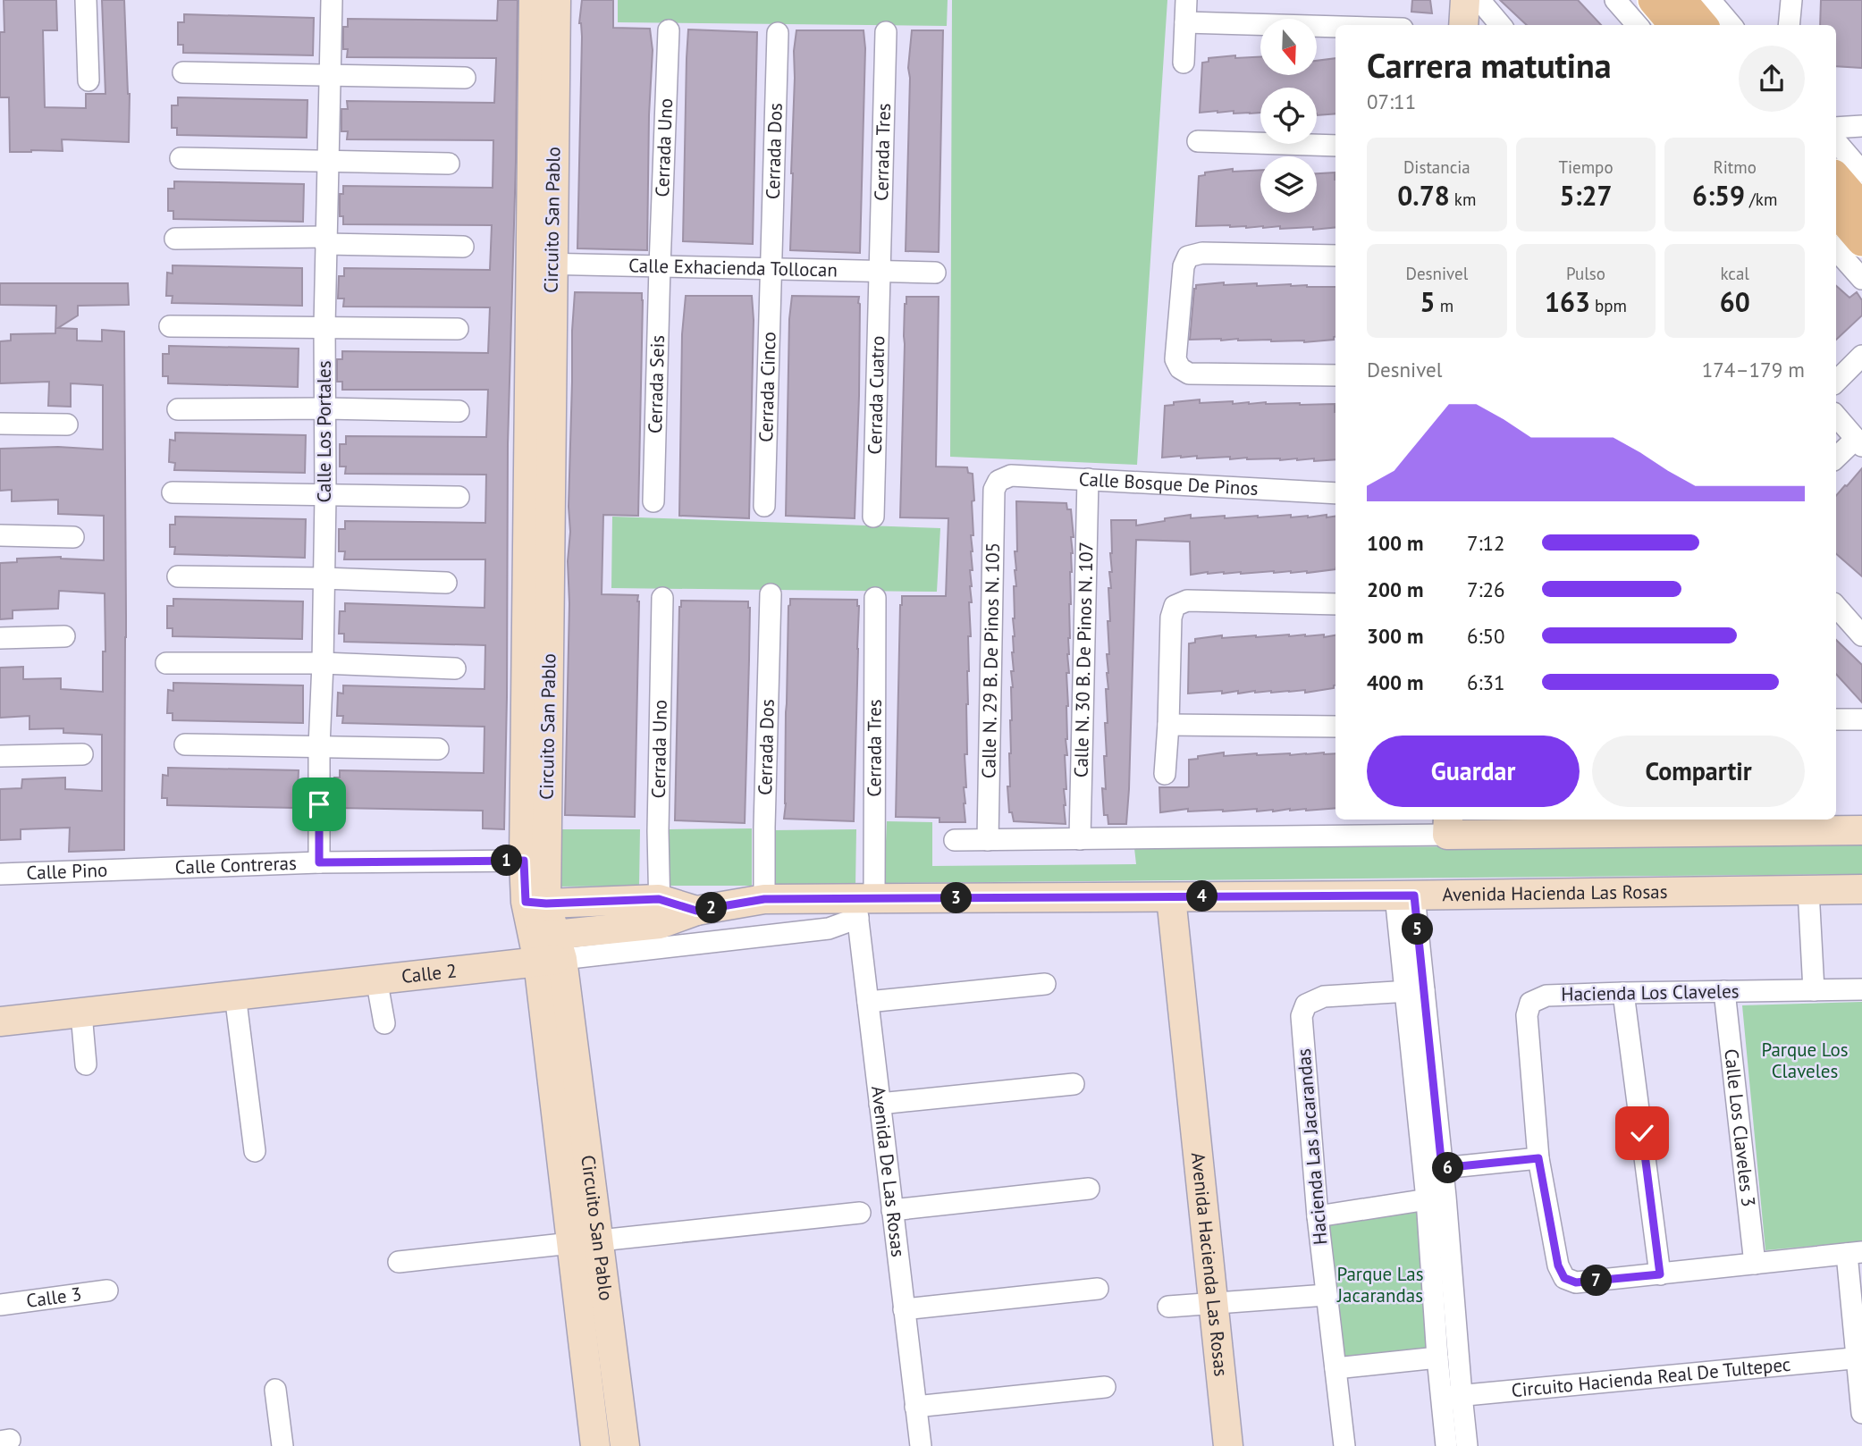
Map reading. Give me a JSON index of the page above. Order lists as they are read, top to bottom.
{
  "streets": {
    "main road": ["Circuito San Pablo", "Avenida Hacienda Las Rosas", "Calle 2"],
    "street": [
      "Cerrada Uno",
      "Cerrada Dos",
      "Cerrada Tres",
      "Calle Exhacienda Tollocan",
      "Cerrada Seis",
      "Cerrada Cinco",
      "Cerrada Cuatro",
      "Calle Los Portales",
      "Calle Bosque De Pinos",
      "Calle N. 30 B. De Pinos N. 107",
      "Calle N. 29 B. De Pinos N. 105",
      "Calle Contreras",
      "Calle Pino",
      "Hacienda Los Claveles",
      "Calle Los Claveles 3",
      "Hacienda Las Jacarandas",
      "Avenida De Las Rosas",
      "Calle 3",
      "Circuito Hacienda Real De Tultepec"
    ]
  },
  "crossings": [
    ["Cerrada Uno", "Calle Exhacienda Tollocan"],
    ["Cerrada Uno", "Cerrada Seis"],
    ["Cerrada Uno", "Avenida Hacienda Las Rosas"],
    ["Cerrada Dos", "Calle Exhacienda Tollocan"],
    ["Cerrada Dos", "Cerrada Cinco"],
    ["Cerrada Dos", "Avenida Hacienda Las Rosas"],
    ["Cerrada Tres", "Calle Exhacienda Tollocan"],
    ["Cerrada Tres", "Cerrada Cuatro"],
    ["Cerrada Tres", "Avenida Hacienda Las Rosas"],
    ["Cerrada Tres", "Calle 2"],
    ["Cerrada Tres", "Avenida De Las Rosas"],
    ["Circuito San Pablo", "Calle Exhacienda Tollocan"],
    ["Circuito San Pablo", "Calle Contreras"],
    ["Circuito San Pablo", "Avenida Hacienda Las Rosas"],
    ["Circuito San Pablo", "Calle 2"],
    ["Calle Exhacienda Tollocan", "Cerrada Seis"],
    ["Calle Exhacienda Tollocan", "Cerrada Cinco"],
    ["Calle Exhacienda Tollocan", "Cerrada Cuatro"],
    ["Calle Los Portales", "Calle Contreras"],
    ["Calle Bosque De Pinos", "Calle N. 30 B. De Pinos N. 107"],
    ["Calle Bosque De Pinos", "Calle N. 29 B. De Pinos N. 105"],
    ["Calle Contreras", "Calle Pino"],
    ["Avenida Hacienda Las Rosas", "Calle 2"],
    ["Avenida Hacienda Las Rosas", "Avenida De Las Rosas"],
    ["Calle 2", "Avenida De Las Rosas"],
    ["Hacienda Los Claveles", "Calle Los Claveles 3"]
  ],
  "parks": ["Parque Los Claveles", "Parque Las Jacarandas"],
  "north": "bottom",
  "page": {
    "heading": ["Carrera matutina", "07:11"],
    "stats": [
      ["Distancia", "0.78 km"],
      ["Tiempo", "5:27"],
      ["Ritmo", "6:59 /km"],
      ["Desnivel", "5 m"],
      ["Pulso", "163 bpm"],
      ["kcal", "60"]
    ],
    "chart": ["Desnivel", "174–179 m"],
    "list": [
      {
        "name": "100 m",
        "note": "7:12"
      },
      {
        "name": "200 m",
        "note": "7:26"
      },
      {
        "name": "300 m",
        "note": "6:50"
      },
      {
        "name": "400 m",
        "note": "6:31"
      }
    ],
    "buttons": ["Guardar", "Compartir"],
    "pins": [
      "1",
      "4",
      "3",
      "2",
      "5",
      "6",
      "7"
    ]
  }
}
